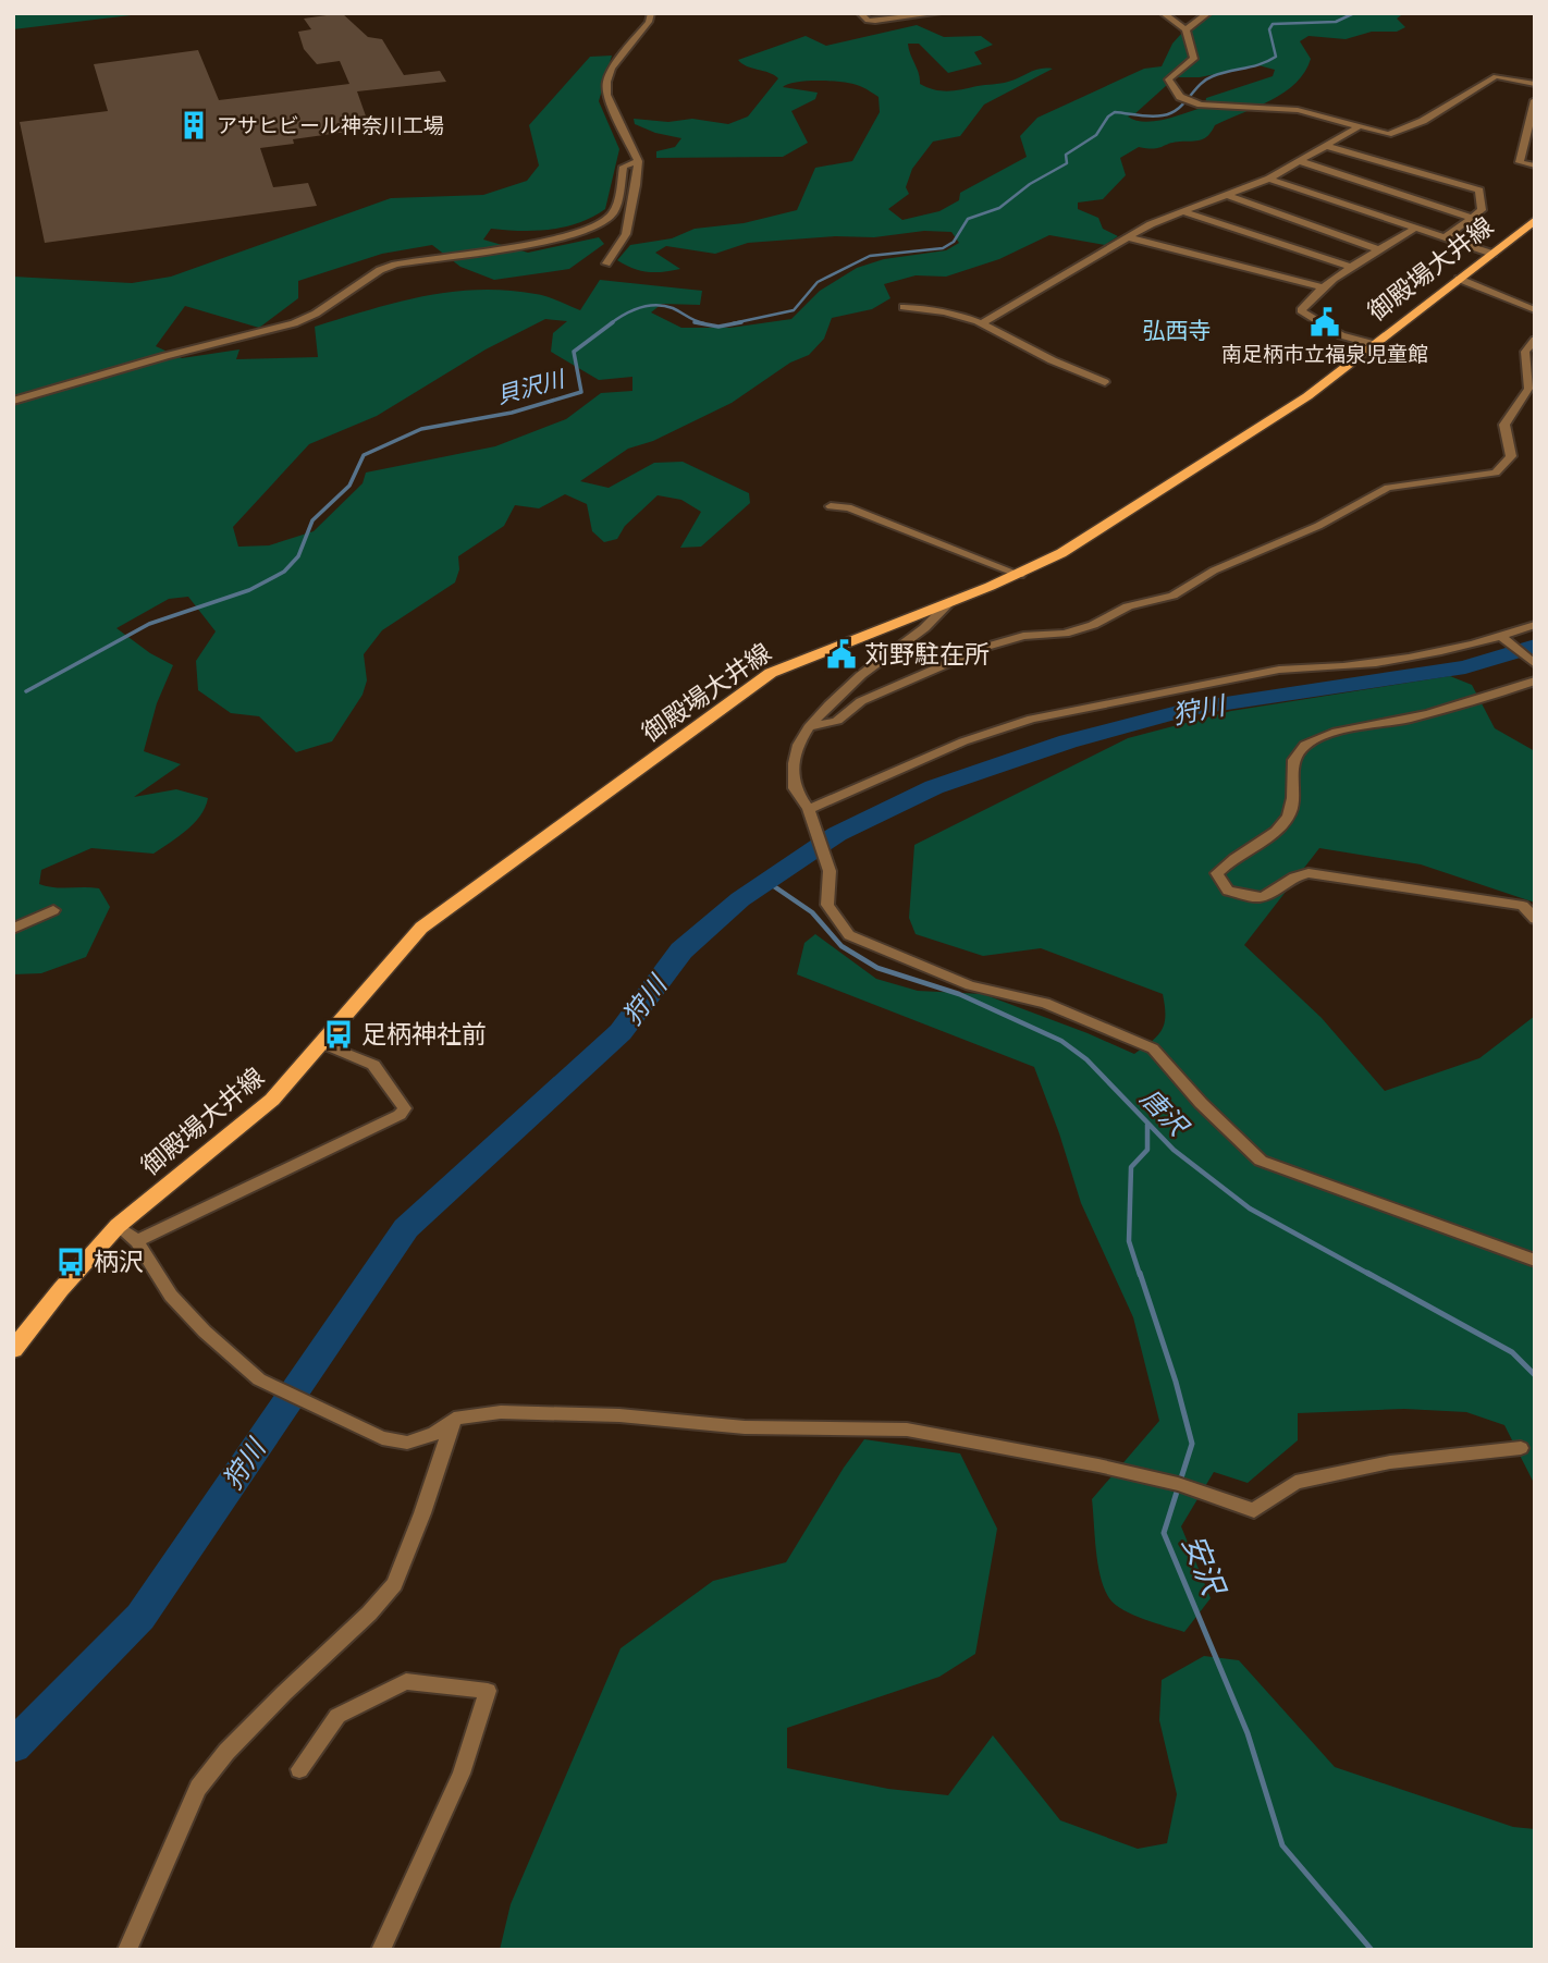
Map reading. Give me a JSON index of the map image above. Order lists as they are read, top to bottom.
{
  "streets": {
    "main road": ["御殿場大井線"]
  },
  "districts": ["弘西寺"],
  "water": [
    "貝沢川",
    "狩川",
    "唐沢",
    "安沢"
  ],
  "places": {
    "building": ["アサヒビール神奈川工場"],
    "public building": ["南足柄市立福泉児童館", "苅野駐在所"],
    "bus stop": ["足柄神社前", "柄沢"]
  }
}
